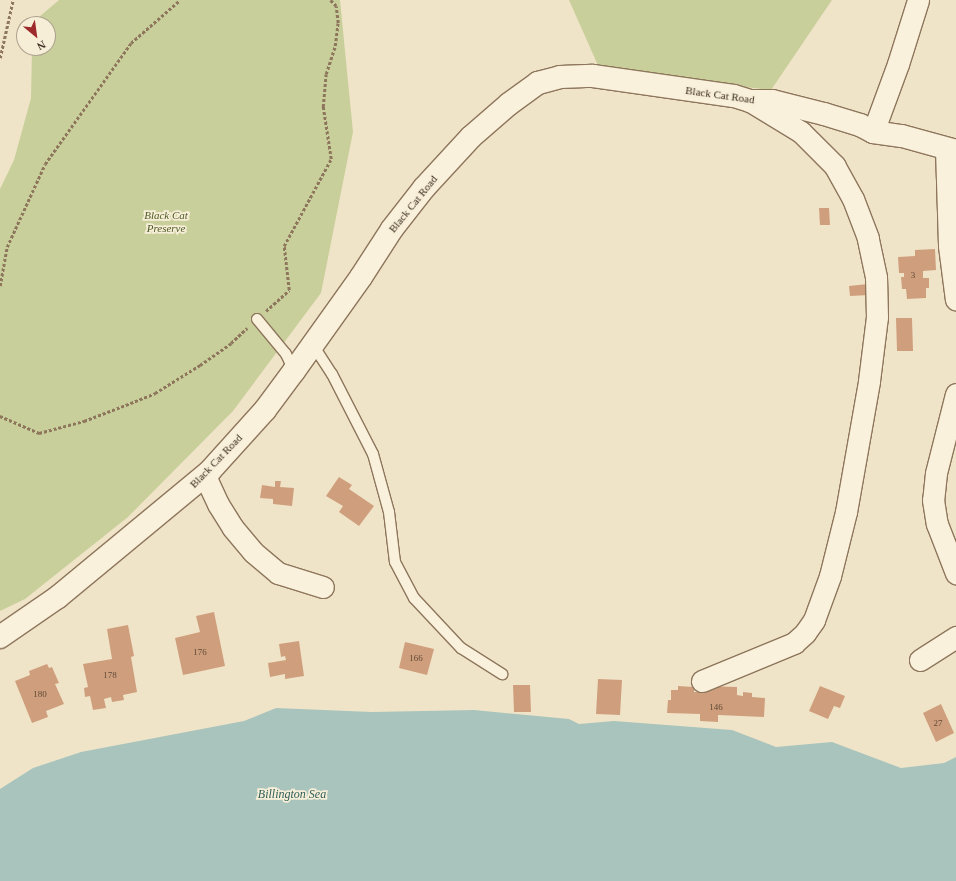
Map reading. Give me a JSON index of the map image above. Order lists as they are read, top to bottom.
{
  "streets": {
    "street": ["Black Cat Road"]
  },
  "water": ["Billington Sea"],
  "parks": ["Black Cat Preserve"],
  "house_numbers": [
    "3",
    "176",
    "166",
    "178",
    "180",
    "146",
    "27"
  ],
  "north": "bottom right"
}
